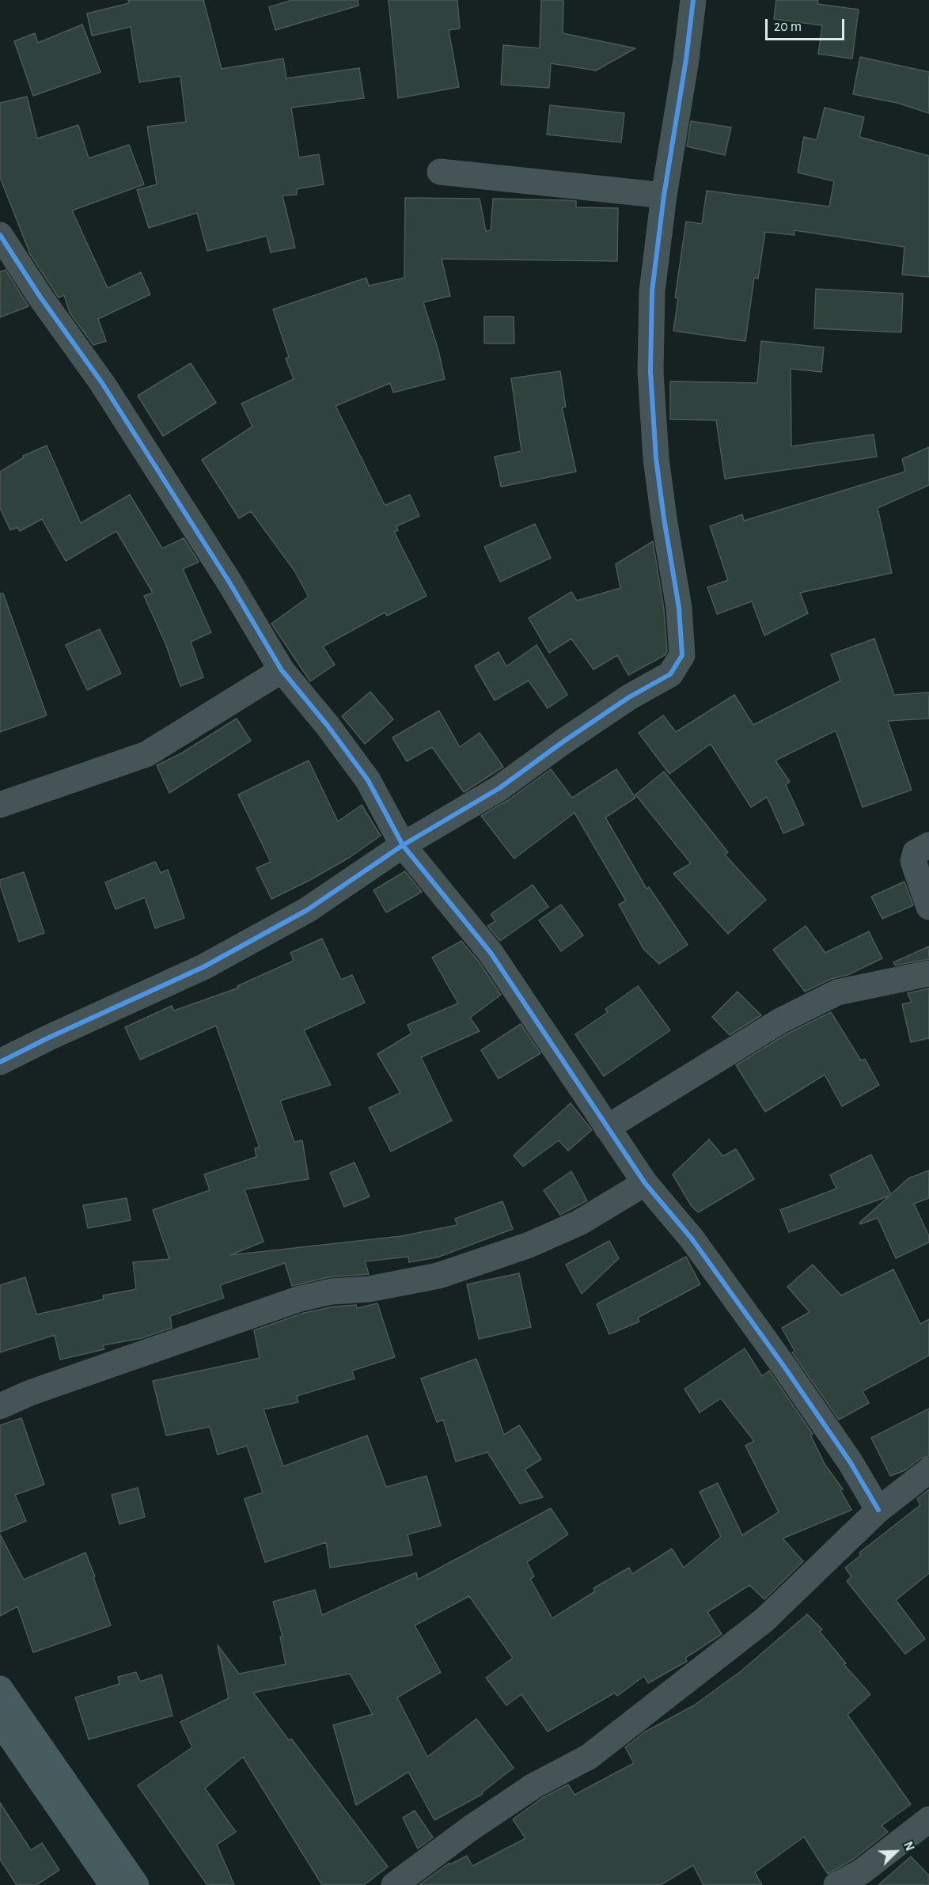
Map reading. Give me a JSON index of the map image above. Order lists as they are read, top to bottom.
{
  "scale_bar": "20 m",
  "north": "top right"
}
